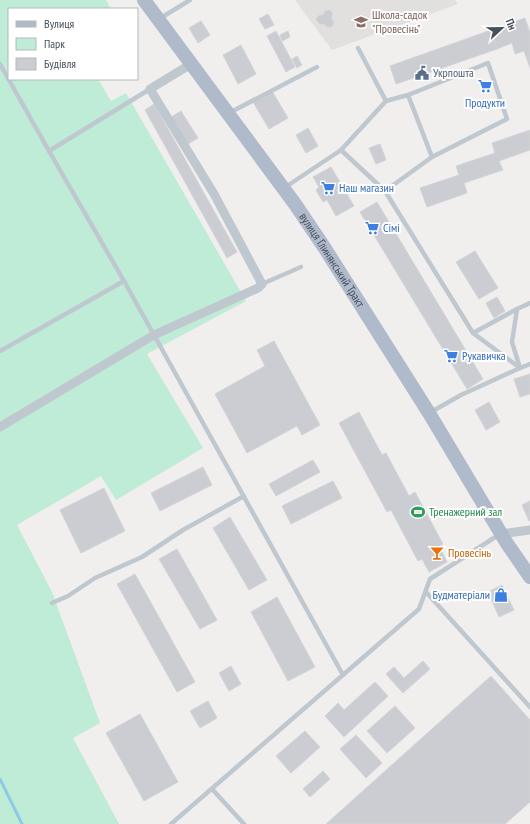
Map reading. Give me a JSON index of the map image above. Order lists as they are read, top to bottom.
{
  "streets": {
    "main road": ["вулиця Глинянський Тракт"]
  },
  "places": {
    "school or university": ["Школа-садок \"Провесінь\""],
    "public building": ["Укрпошта"],
    "supermarket": [
      "Продукти",
      "Наш магазин",
      "Сімі",
      "Рукавичка"
    ],
    "sports": ["Тренажерний зал"],
    "bar": ["Провесінь"],
    "shop": ["Будматеріали"]
  },
  "legend": ["Вулиця", "Парк", "Будівля"],
  "north": "right"
}
